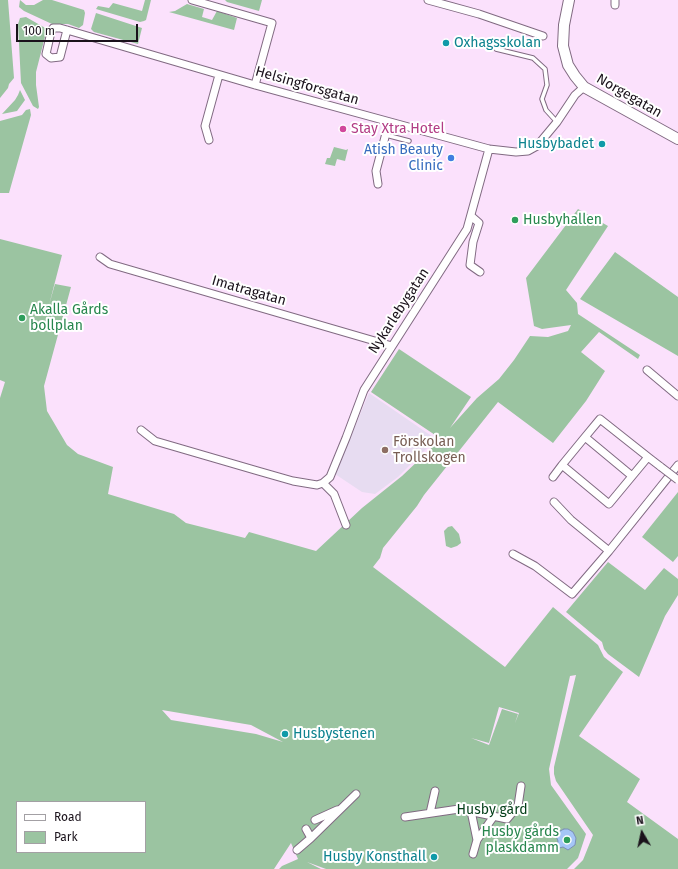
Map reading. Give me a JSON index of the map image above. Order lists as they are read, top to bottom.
{
  "streets": {
    "street": [
      "Helsingforsgatan",
      "Norgegatan",
      "Imatragatan",
      "Nykarlebygatan"
    ]
  },
  "crossings": [
    ["Helsingforsgatan", "Norgegatan"],
    ["Helsingforsgatan", "Nykarlebygatan"],
    ["Imatragatan", "Nykarlebygatan"]
  ],
  "parks": ["Husby gård"],
  "places": [
    "Oxhagsskolan",
    "Stay Xtra Hotel",
    "Husbybadet",
    "Atish Beauty Clinic",
    "Husbyhallen",
    "Akalla Gårds bollplan",
    "Förskolan Trollskogen",
    "Husbystenen",
    "Husby gårds plaskdamm",
    "Husby Konsthall"
  ],
  "legend": ["Road", "Park"],
  "scale_bar": "100 m",
  "north": "top"
}
